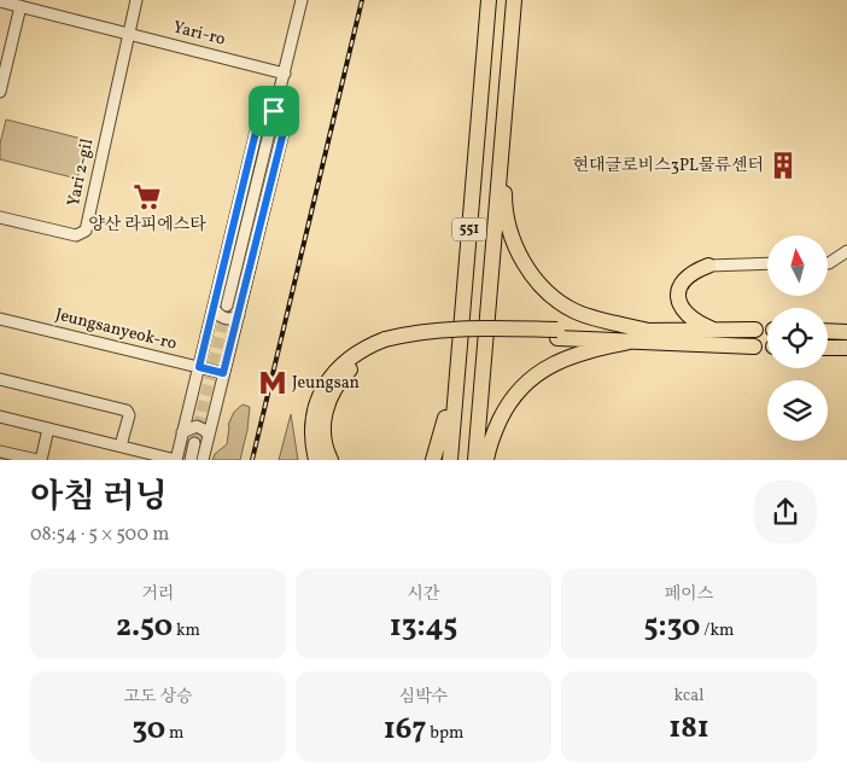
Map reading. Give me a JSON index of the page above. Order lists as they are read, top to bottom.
{
  "streets": {
    "highway": ["551"],
    "street": ["Yari-ro", "Yari 2-gil", "Jeungsanyeok-ro"]
  },
  "crossings": [
    ["Yari-ro", "Yari 2-gil"]
  ],
  "places": {
    "building": ["현대글로비스3PL물류센터"],
    "supermarket": ["양산 라피에스타"],
    "metro station": ["Jeungsan"]
  },
  "north": "top",
  "page": {
    "heading": ["아침 러닝", "08:54 · 5 × 500 m"],
    "stats": [
      ["거리", "2.50 km"],
      ["시간", "13:45"],
      ["페이스", "5:30 /km"],
      ["고도 상승", "30 m"],
      ["심박수", "167 bpm"],
      ["kcal", "181"]
    ]
  }
}
